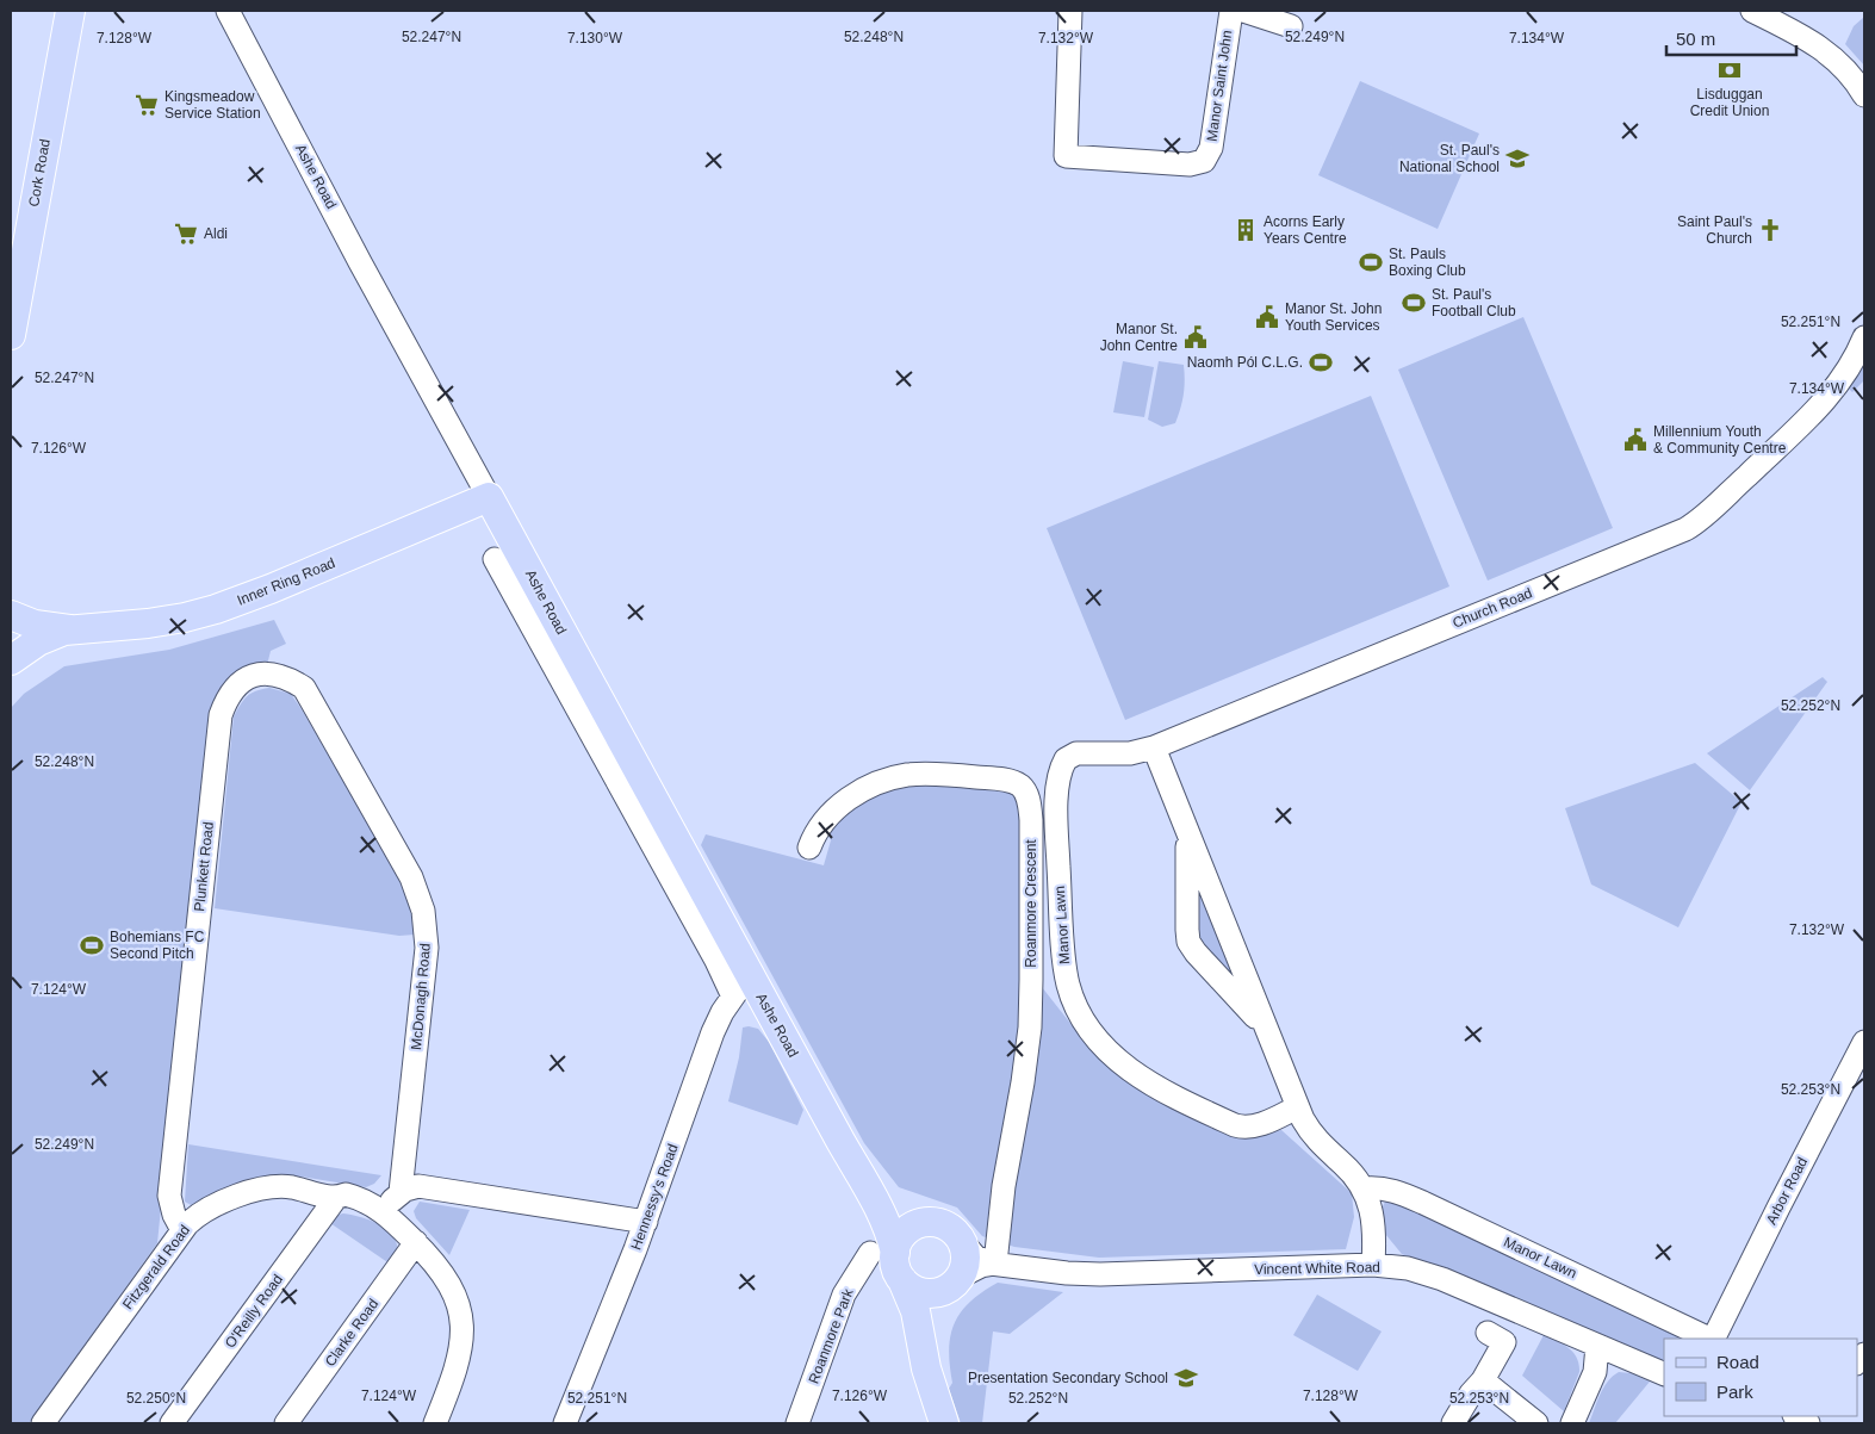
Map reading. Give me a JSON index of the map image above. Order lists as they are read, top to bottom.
{
  "streets": {
    "main road": ["Cork Road", "Ashe Road", "Inner Ring Road"],
    "street": [
      "Manor Saint John",
      "Church Road",
      "Plunkett Road",
      "Roanmore Crescent",
      "Manor Lawn",
      "McDonagh Road",
      "Arbor Road",
      "Hennessy's Road",
      "Fitzgerald Road",
      "Vincent White Road",
      "O'Reilly Road",
      "Clarke Road",
      "Roanmore Park"
    ]
  },
  "crossings": [
    ["Ashe Road", "Inner Ring Road"],
    ["Ashe Road", "Hennessy's Road"],
    ["Ashe Road", "Vincent White Road"],
    ["Ashe Road", "Roanmore Park"],
    ["Church Road", "Manor Lawn"],
    ["Plunkett Road", "McDonagh Road"],
    ["Plunkett Road", "Fitzgerald Road"],
    ["Roanmore Crescent", "Vincent White Road"],
    ["Fitzgerald Road", "O'Reilly Road"],
    ["Fitzgerald Road", "Clarke Road"],
    ["Vincent White Road", "Roanmore Park"]
  ],
  "places": {
    "bank": ["Lisduggan Credit Union"],
    "supermarket": ["Kingsmeadow Service Station", "Aldi"],
    "school or university": ["St. Paul's National School", "Presentation Secondary School"],
    "building": ["Acorns Early Years Centre"],
    "church": ["Saint Paul's Church"],
    "sports": [
      "St. Pauls Boxing Club",
      "St. Paul's Football Club",
      "Naomh Pól C.L.G.",
      "Bohemians FC Second Pitch"
    ],
    "public building": ["Manor St. John Youth Services", "Manor St. John Centre", "Millennium Youth & Community Centre"]
  },
  "legend": ["Road", "Park"],
  "scale_bar": "50 m",
  "coordinates": [
    "52.247°N",
    "52.248°N",
    "52.249°N",
    "7.128°W",
    "7.130°W",
    "7.132°W",
    "7.134°W",
    "52.251°N",
    "7.126°W",
    "52.252°N",
    "7.124°W",
    "52.253°N",
    "52.250°N"
  ]
}
